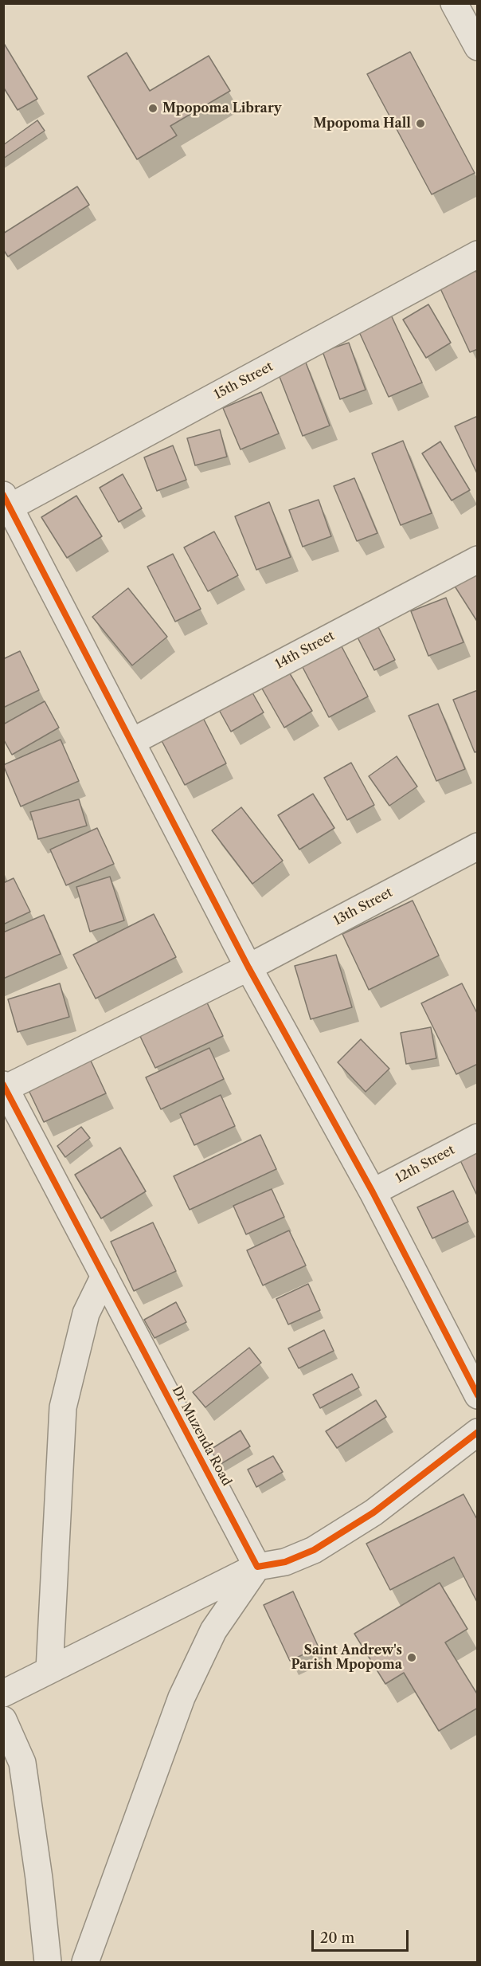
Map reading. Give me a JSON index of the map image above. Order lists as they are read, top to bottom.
{
  "streets": {
    "street": [
      "15th Street",
      "14th Street",
      "13th Street",
      "12th Street",
      "Dr Muzenda Road"
    ]
  },
  "crossings": [
    ["13th Street", "Dr Muzenda Road"]
  ],
  "places": ["Mpopoma Library", "Mpopoma Hall", "Saint Andrew's Parish Mpopoma"],
  "scale_bar": "20 m"
}
